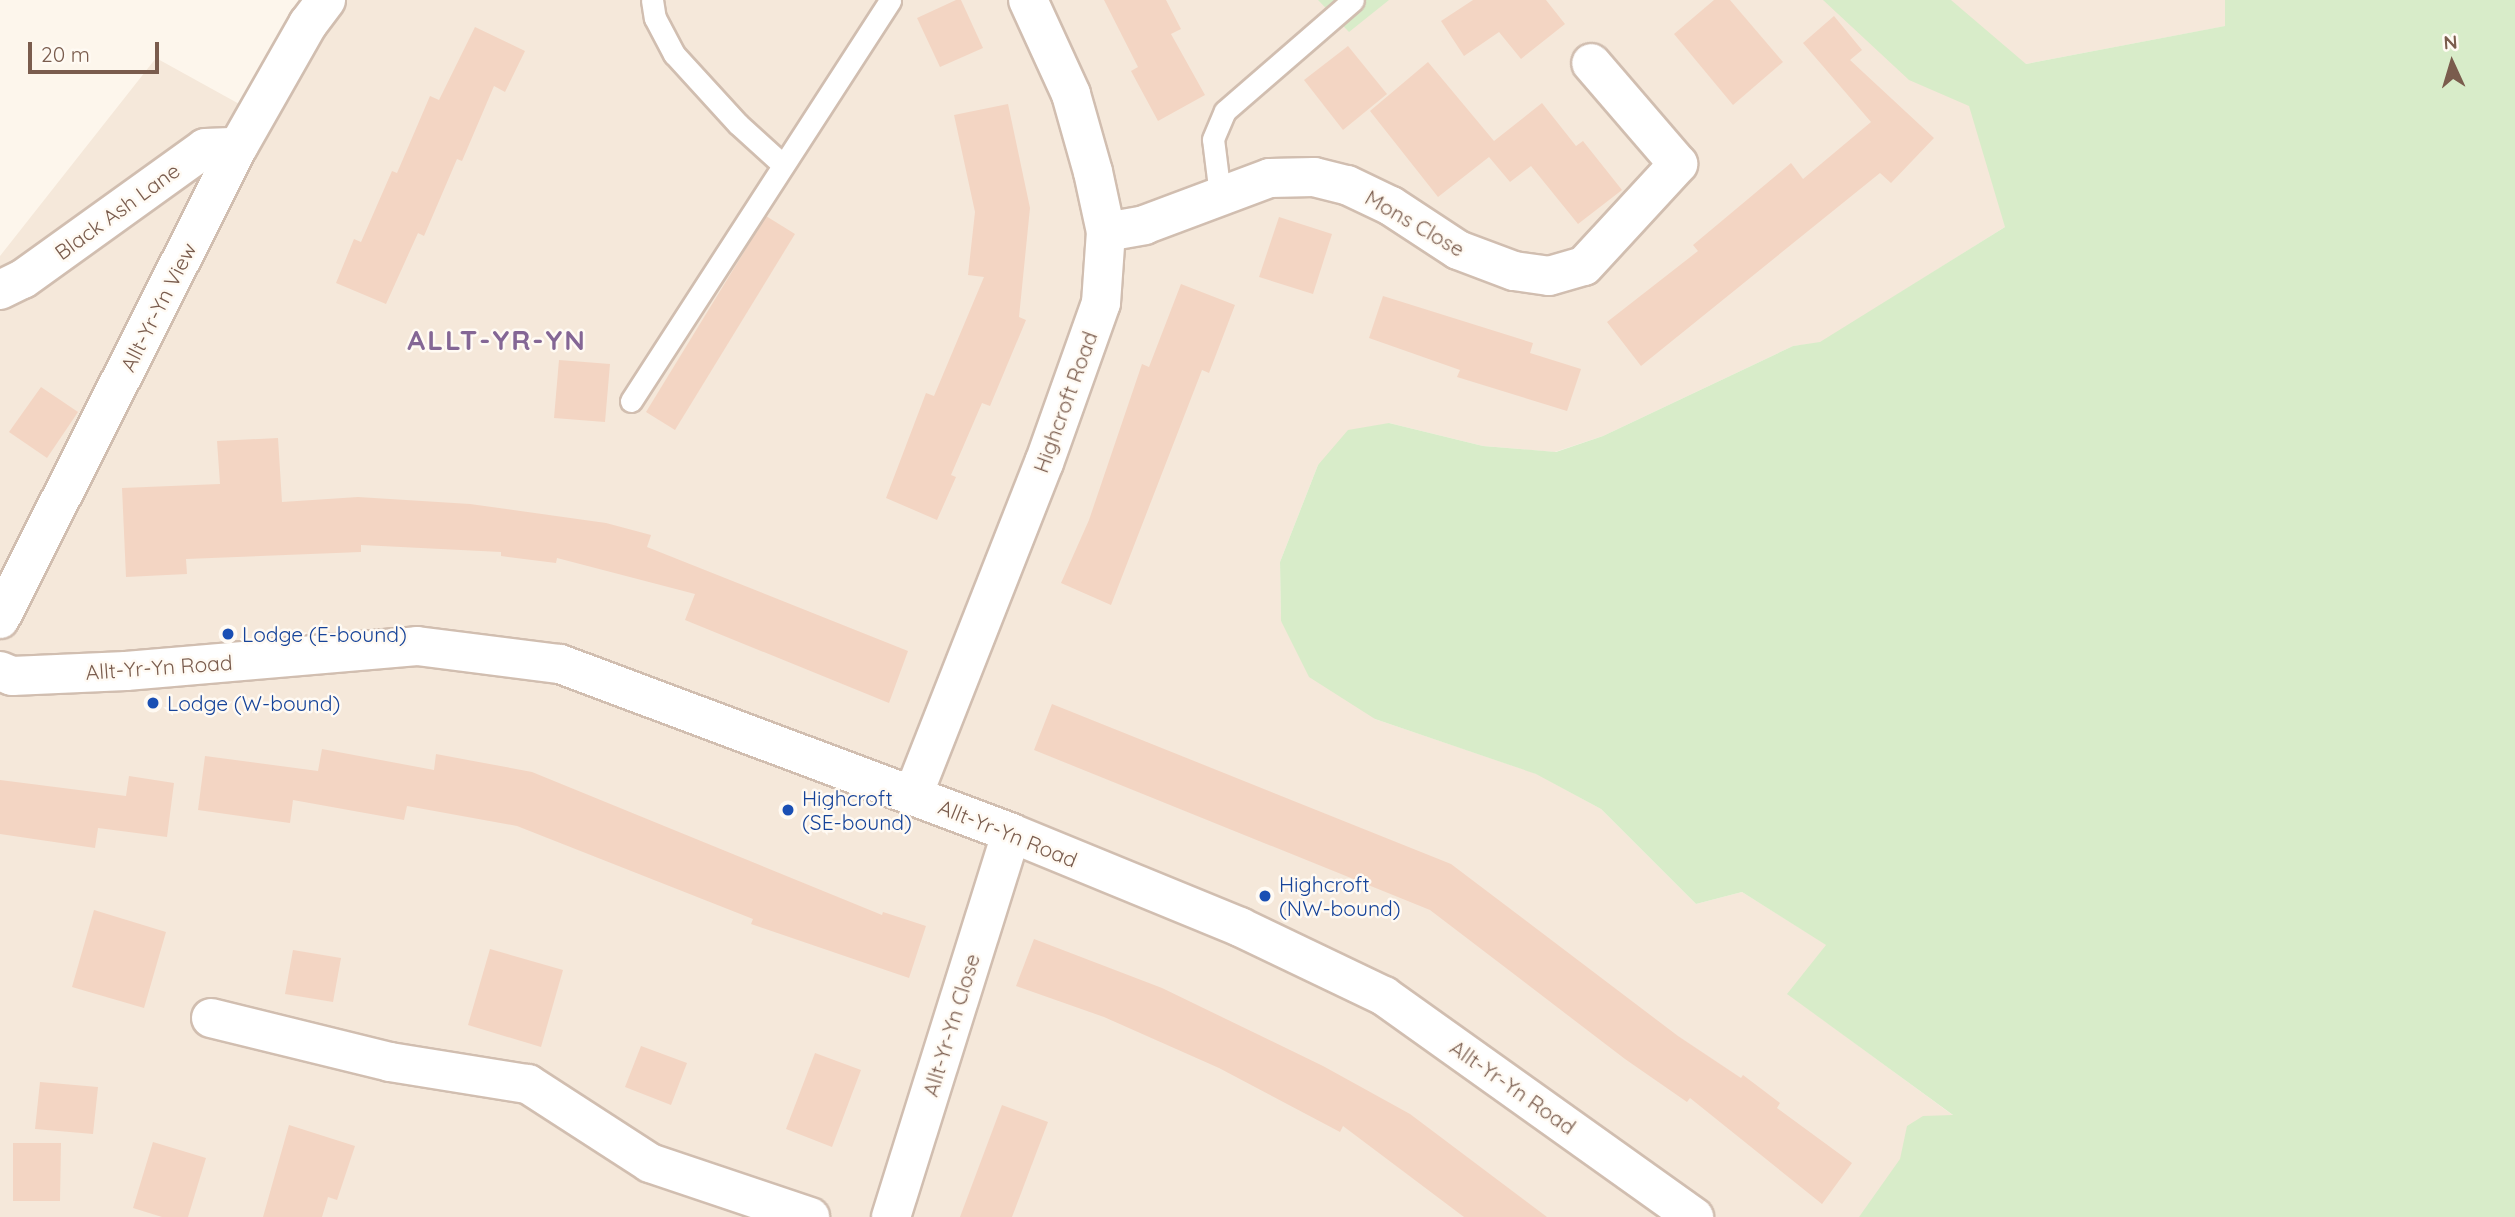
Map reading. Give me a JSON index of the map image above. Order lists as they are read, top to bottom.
{
  "streets": {
    "street": [
      "Black Ash Lane",
      "Mons Close",
      "Allt-Yr-Yn View",
      "Highcroft Road",
      "Allt-Yr-Yn Road",
      "Allt-Yr-Yn Close"
    ]
  },
  "crossings": [
    ["Black Ash Lane", "Allt-Yr-Yn View"],
    ["Mons Close", "Highcroft Road"],
    ["Highcroft Road", "Allt-Yr-Yn Road"],
    ["Allt-Yr-Yn Road", "Allt-Yr-Yn Close"]
  ],
  "districts": ["ALLT-YR-YN"],
  "places": [
    "Lodge (E-bound)",
    "Lodge (W-bound)",
    "Highcroft (SE-bound)",
    "Highcroft (NW-bound)"
  ],
  "scale_bar": "20 m",
  "north": "top"
}
